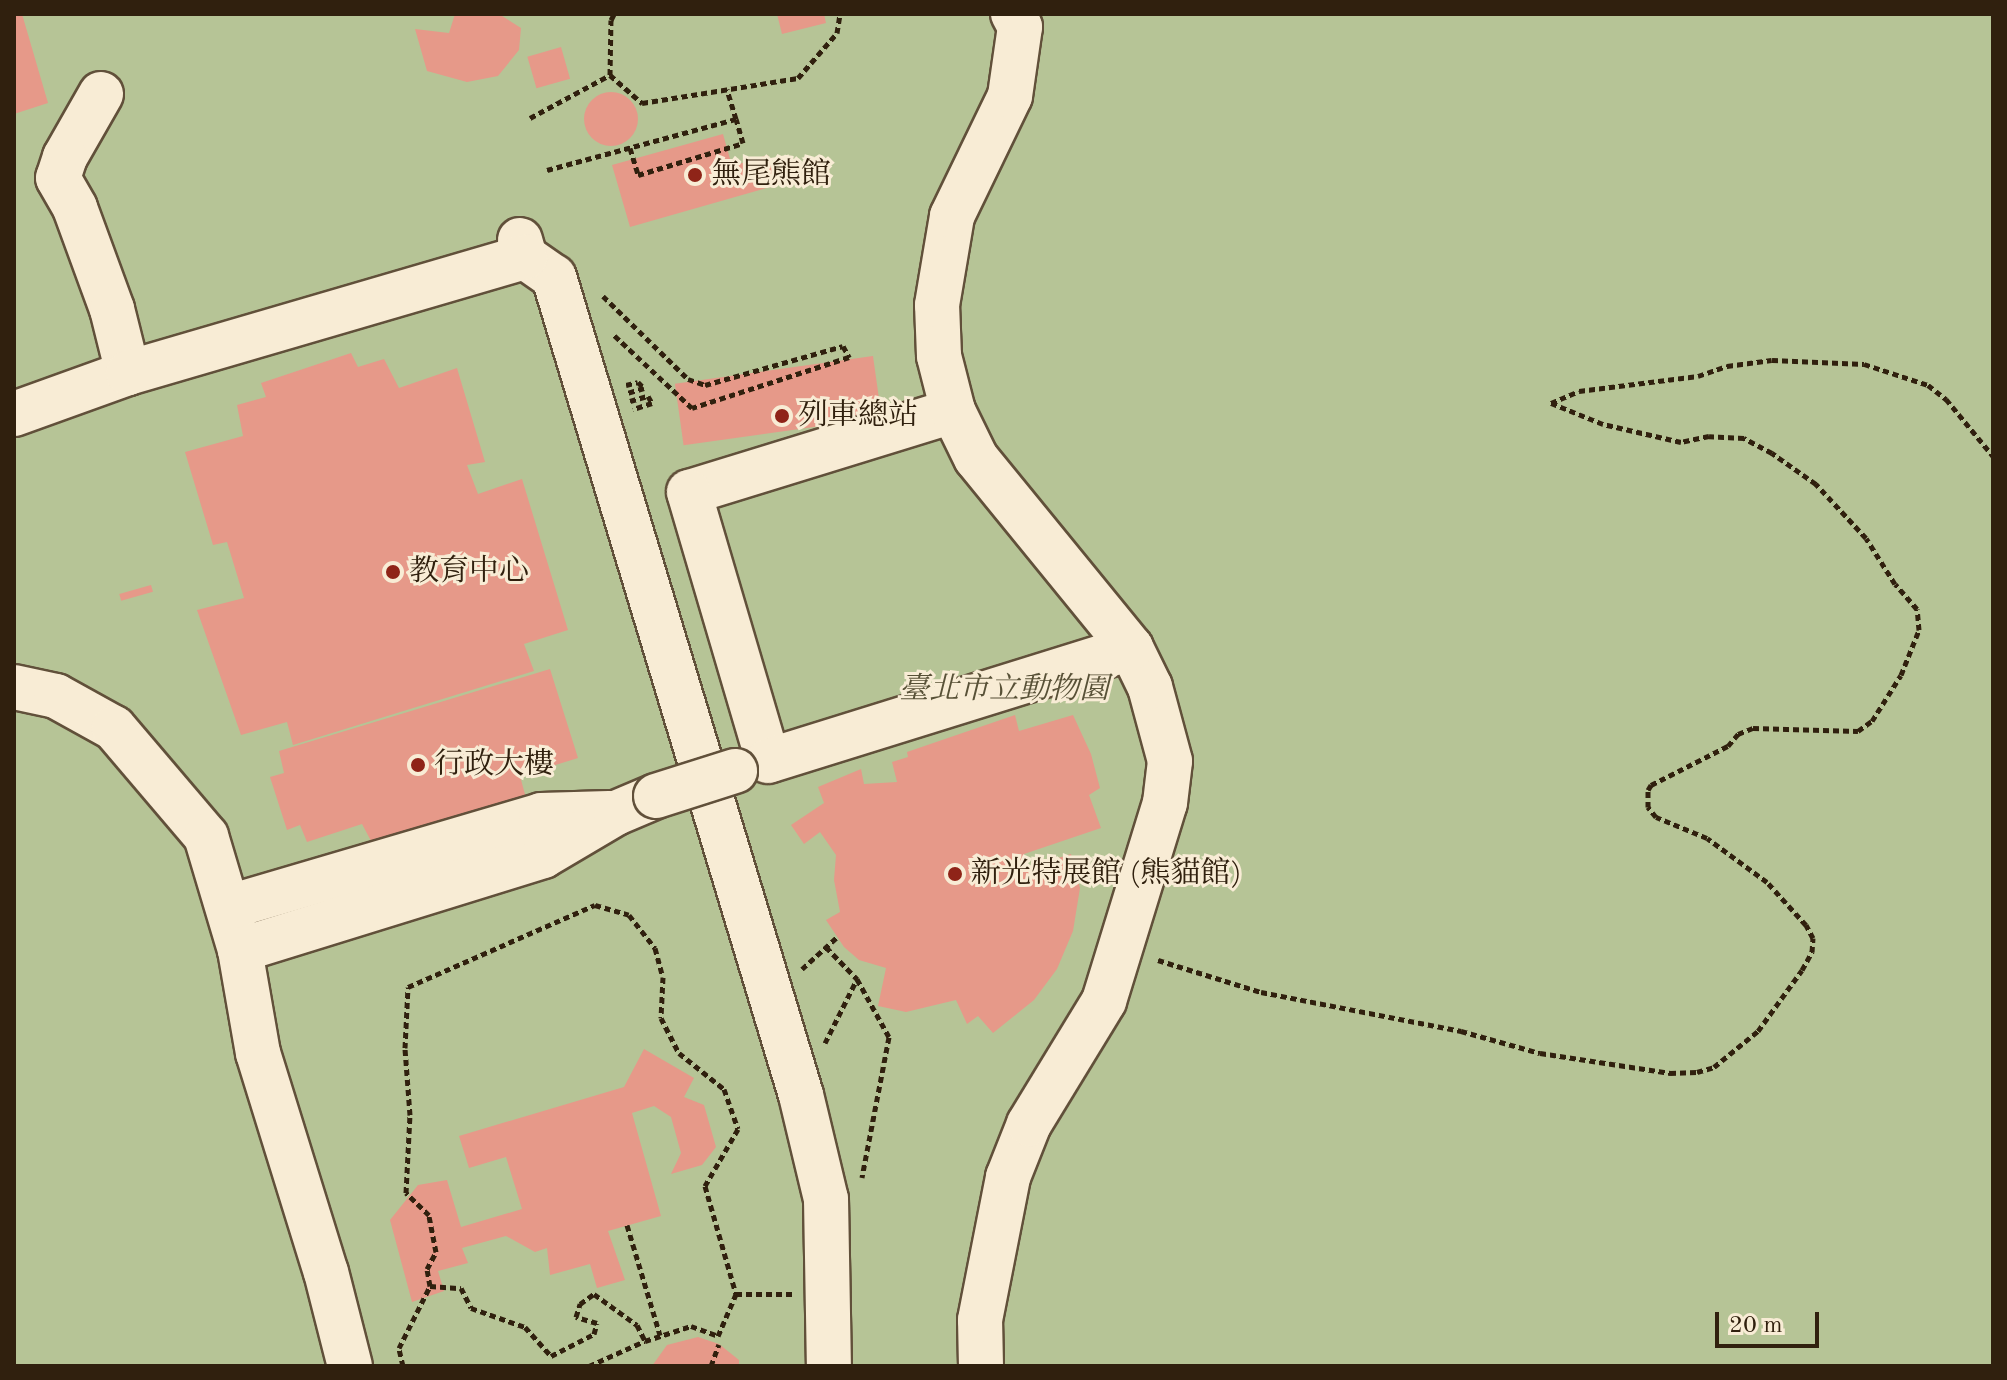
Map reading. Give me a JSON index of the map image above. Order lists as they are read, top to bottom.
{
  "parks": ["臺北市立動物園"],
  "places": [
    "無尾熊館",
    "列車總站",
    "教育中心",
    "行政大樓",
    "新光特展館 (熊貓館)"
  ],
  "scale_bar": "20 m"
}
